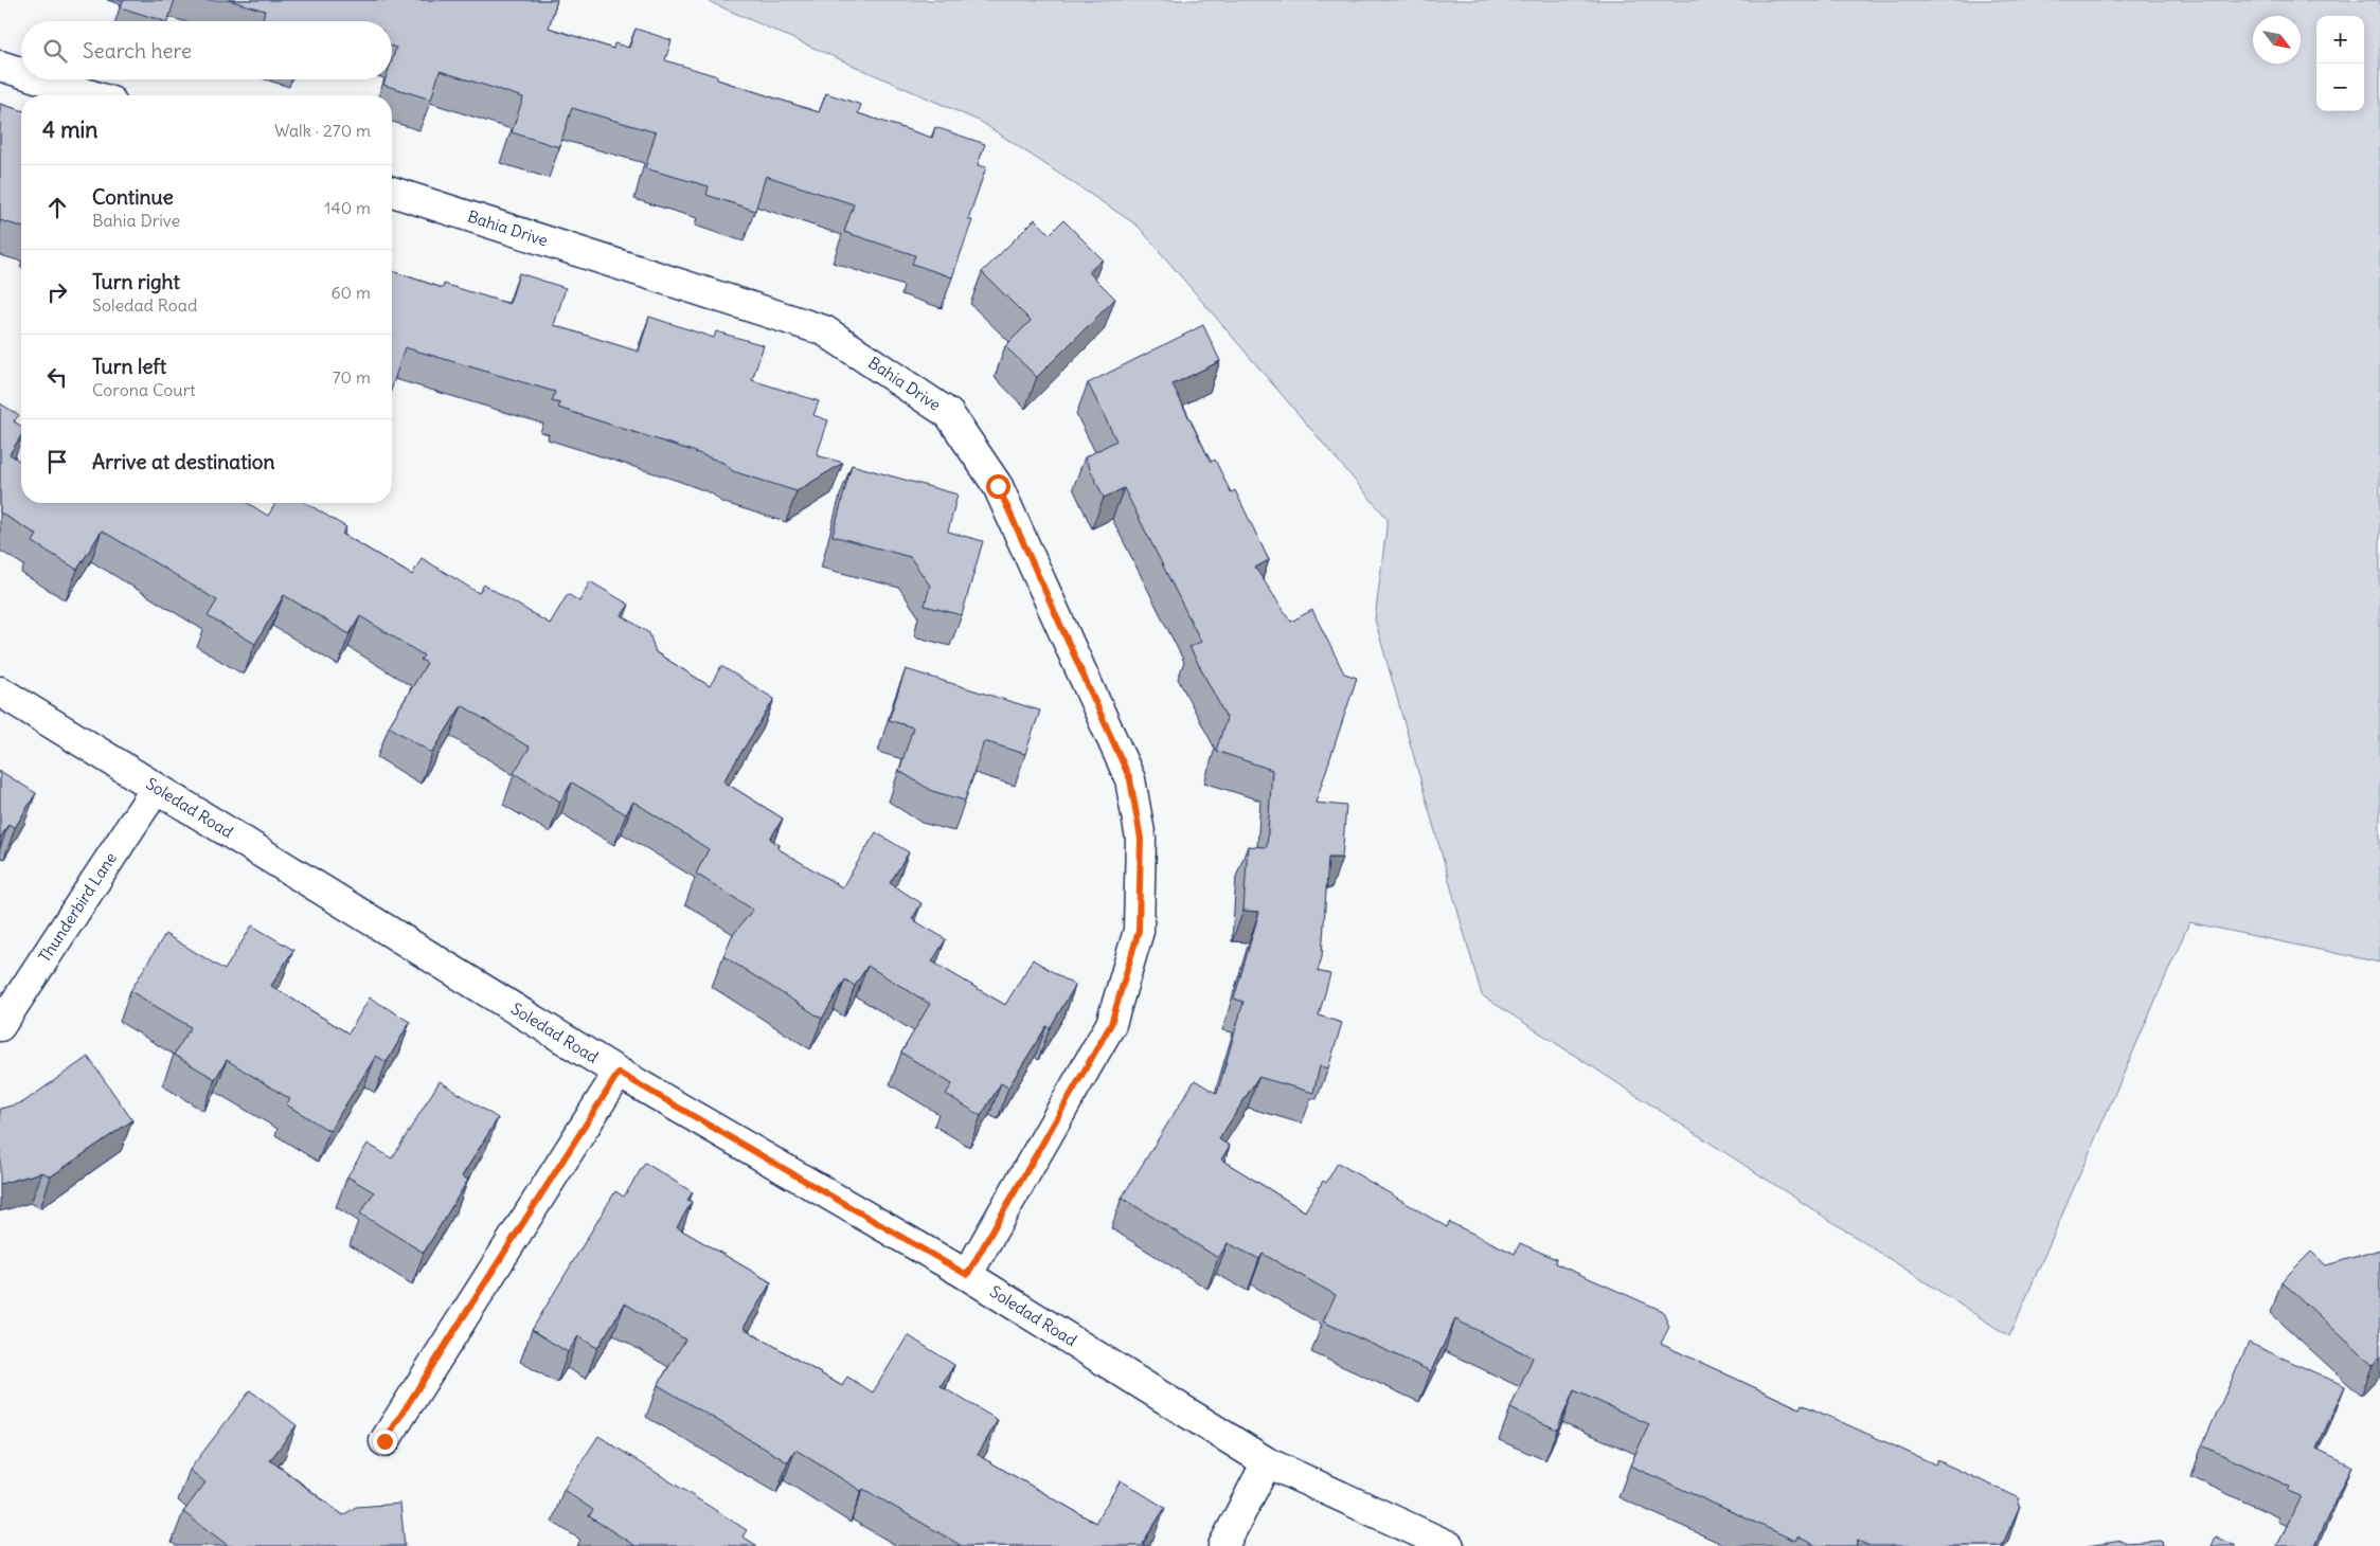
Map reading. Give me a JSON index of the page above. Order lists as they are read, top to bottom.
{
  "streets": {
    "street": ["Bahia Drive", "Soledad Road", "Thunderbird Lane"]
  },
  "crossings": [
    ["Bahia Drive", "Soledad Road"],
    ["Soledad Road", "Thunderbird Lane"]
  ],
  "north": "bottom right",
  "page": {
    "map_buttons": ["+", "−"],
    "search": "Search here",
    "heading": ["4 min", "Walk · 270 m"],
    "list": [
      ["Continue", "Bahia Drive", "140 m"],
      ["Turn right", "Soledad Road", "60 m"],
      ["Turn left", "Corona Court", "70 m"],
      "Arrive at destination"
    ]
  }
}
